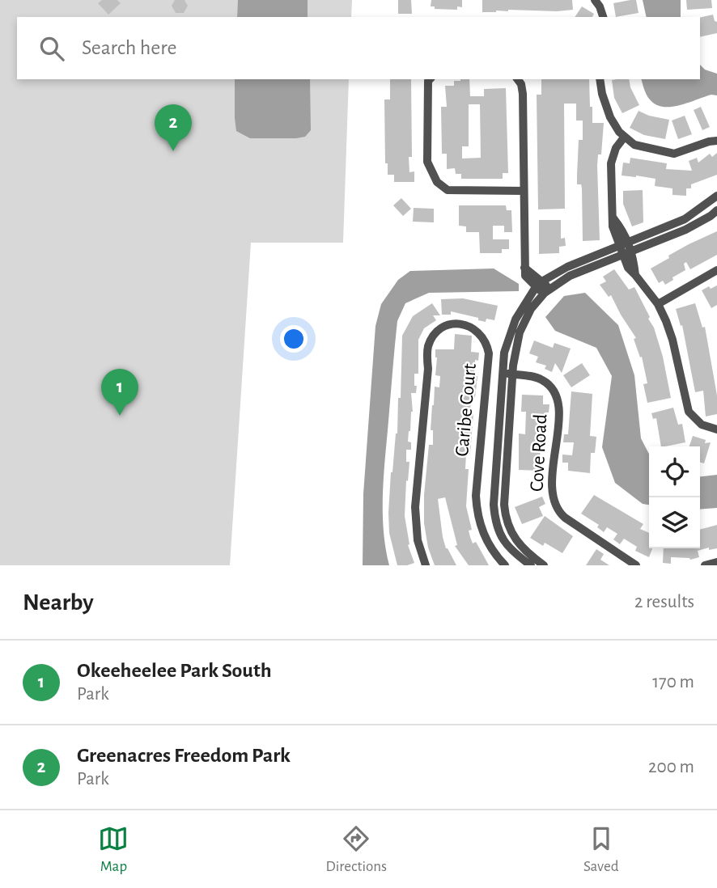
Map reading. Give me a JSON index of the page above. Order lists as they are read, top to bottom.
{
  "streets": {
    "street": ["Caribe Court", "Cove Road"]
  },
  "page": {
    "search": "Search here",
    "pins": ["2", "1"],
    "heading": ["Nearby", "2 results"],
    "list": [
      {
        "mark": "1",
        "name": "Okeeheelee Park South",
        "note": "Park",
        "value": "170 m"
      },
      {
        "mark": "2",
        "name": "Greenacres Freedom Park",
        "note": "Park",
        "value": "200 m"
      }
    ],
    "nav": ["Map", "Directions", "Saved"]
  }
}
